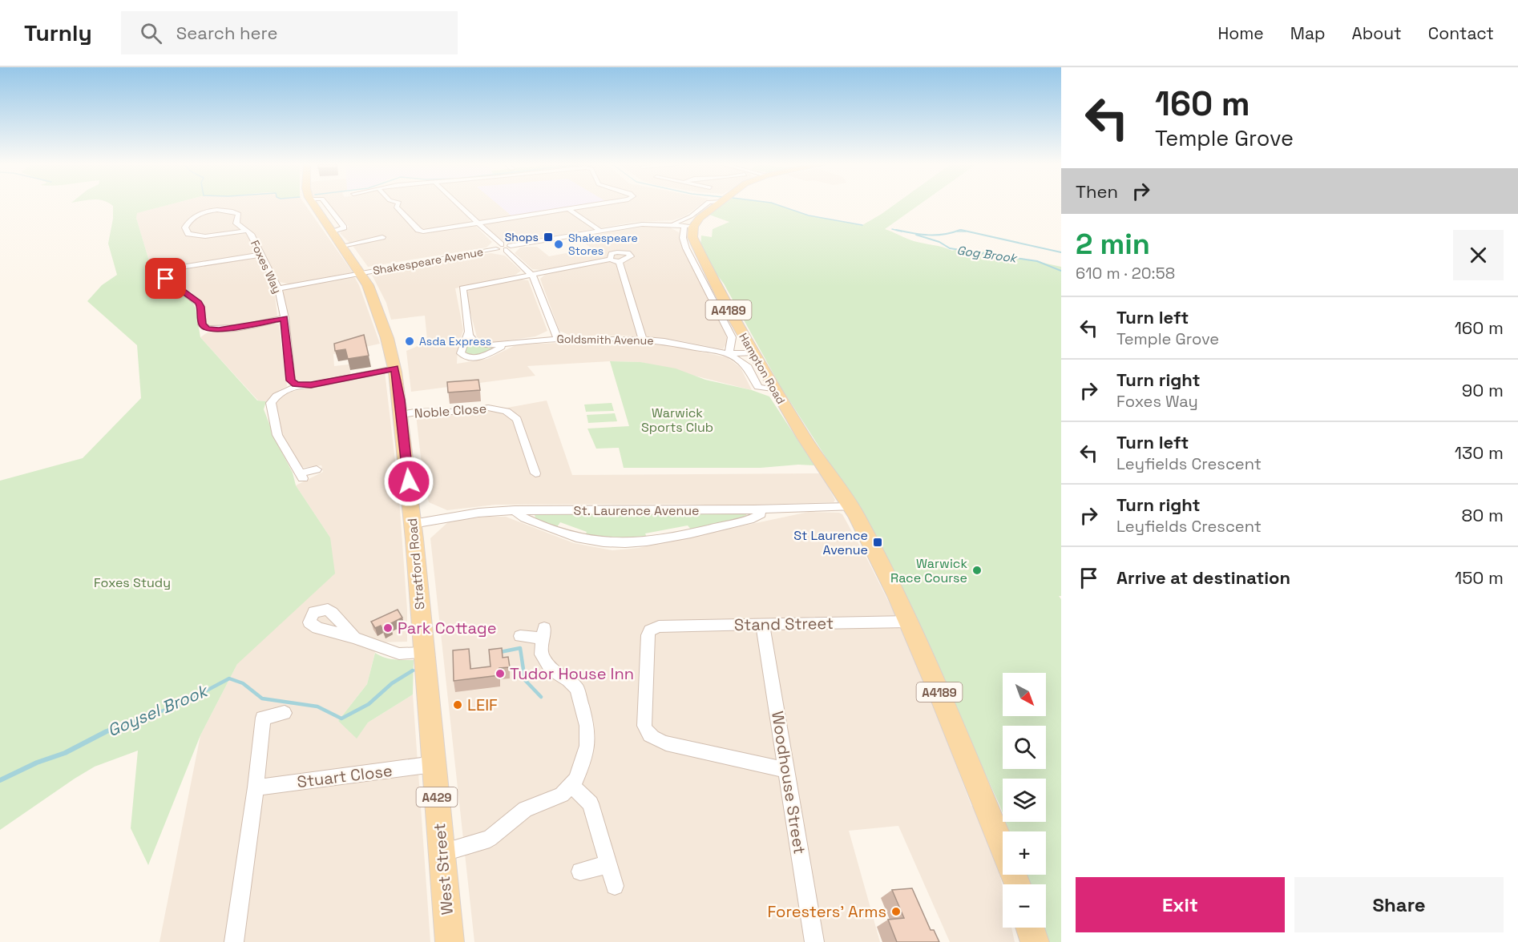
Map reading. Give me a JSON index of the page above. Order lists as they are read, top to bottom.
{
  "streets": {
    "main road": [
      "A4189",
      "Hampton Road",
      "Stratford Road",
      "A429",
      "West Street"
    ],
    "street": [
      "Shakespeare Avenue",
      "Foxes Way",
      "Goldsmith Avenue",
      "Noble Close",
      "St. Laurence Avenue",
      "Stand Street",
      "Stuart Close",
      "Woodhouse Street"
    ]
  },
  "crossings": [
    ["Shakespeare Avenue", "Foxes Way"],
    ["Shakespeare Avenue", "Hampton Road"],
    ["Shakespeare Avenue", "Stratford Road"],
    ["A4189", "Hampton Road"],
    ["A4189", "St. Laurence Avenue"],
    ["A4189", "Stand Street"],
    ["Goldsmith Avenue", "Hampton Road"],
    ["Hampton Road", "St. Laurence Avenue"],
    ["Noble Close", "Stratford Road"],
    ["St. Laurence Avenue", "Stratford Road"],
    ["Stratford Road", "West Street"],
    ["Stand Street", "Woodhouse Street"],
    ["Stuart Close", "West Street"]
  ],
  "water": ["Gog Brook", "Goysel Brook"],
  "parks": ["Warwick Sports Club", "Foxes Study"],
  "places": {
    "transit": ["Shops", "St Laurence Avenue"],
    "other": [
      "Shakespeare Stores",
      "Asda Express",
      "Warwick Race Course",
      "Park Cottage",
      "Tudor House Inn",
      "LEIF",
      "Foresters' Arms"
    ]
  },
  "north": "bottom right",
  "page": {
    "header": "Turnly",
    "search": "Search here",
    "nav": [
      "Home",
      "Map",
      "About",
      "Contact"
    ],
    "turn": ["160 m", "Temple Grove"],
    "then": "Then",
    "heading": ["2 min", "610 m · 20:58"],
    "list": [
      {
        "name": "Turn left",
        "note": "Temple Grove",
        "value": "160 m"
      },
      {
        "name": "Turn right",
        "note": "Foxes Way",
        "value": "90 m"
      },
      {
        "name": "Turn left",
        "note": "Leyfields Crescent",
        "value": "130 m"
      },
      {
        "name": "Turn right",
        "note": "Leyfields Crescent",
        "value": "80 m"
      },
      {
        "name": "Arrive at destination",
        "value": "150 m"
      }
    ],
    "map_buttons": ["+", "−"],
    "buttons": ["Exit", "Share"]
  }
}
